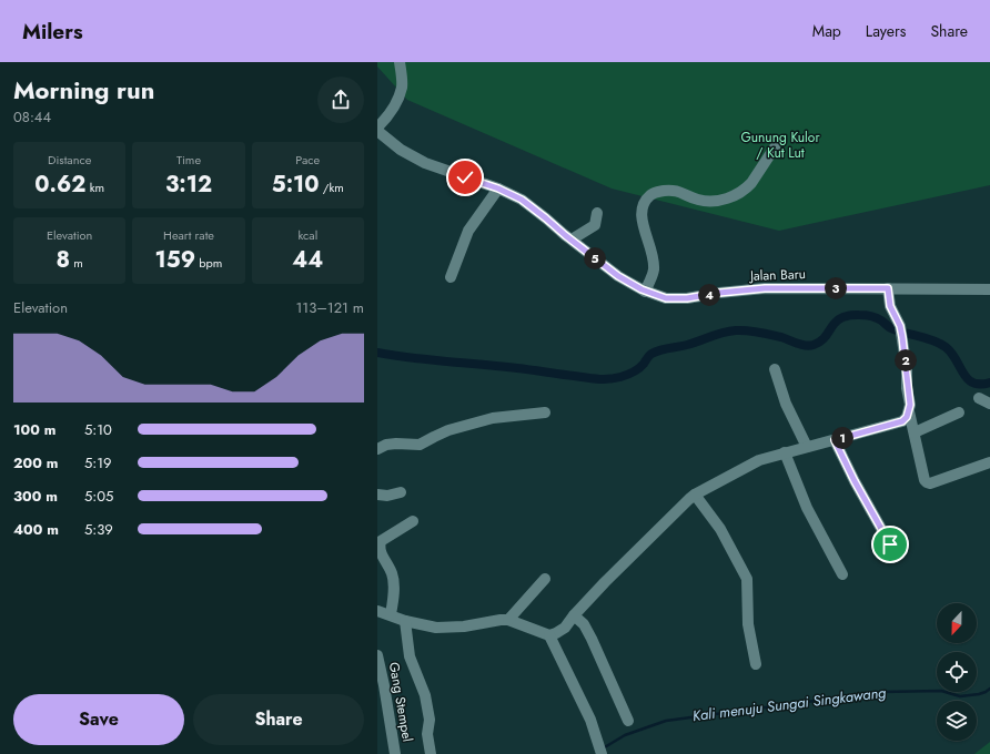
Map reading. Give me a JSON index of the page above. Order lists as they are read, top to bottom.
{
  "streets": {
    "street": ["Jalan Baru", "Gang Stempel"]
  },
  "water": ["Kali menuju Sungai Singkawang"],
  "parks": ["Gunung Kulor / Kut Lut"],
  "north": "bottom",
  "page": {
    "header": "Milers",
    "nav": ["Map", "Layers", "Share"],
    "heading": ["Morning run", "08:44"],
    "stats": [
      ["Distance", "0.62 km"],
      ["Time", "3:12"],
      ["Pace", "5:10 /km"],
      ["Elevation", "8 m"],
      ["Heart rate", "159 bpm"],
      ["kcal", "44"]
    ],
    "pins": [
      "5",
      "3",
      "4",
      "2",
      "1"
    ],
    "chart": ["Elevation", "113–121 m"],
    "list": [
      {
        "name": "100 m",
        "note": "5:10"
      },
      {
        "name": "200 m",
        "note": "5:19"
      },
      {
        "name": "300 m",
        "note": "5:05"
      },
      {
        "name": "400 m",
        "note": "5:39"
      }
    ],
    "buttons": ["Save", "Share"]
  }
}
